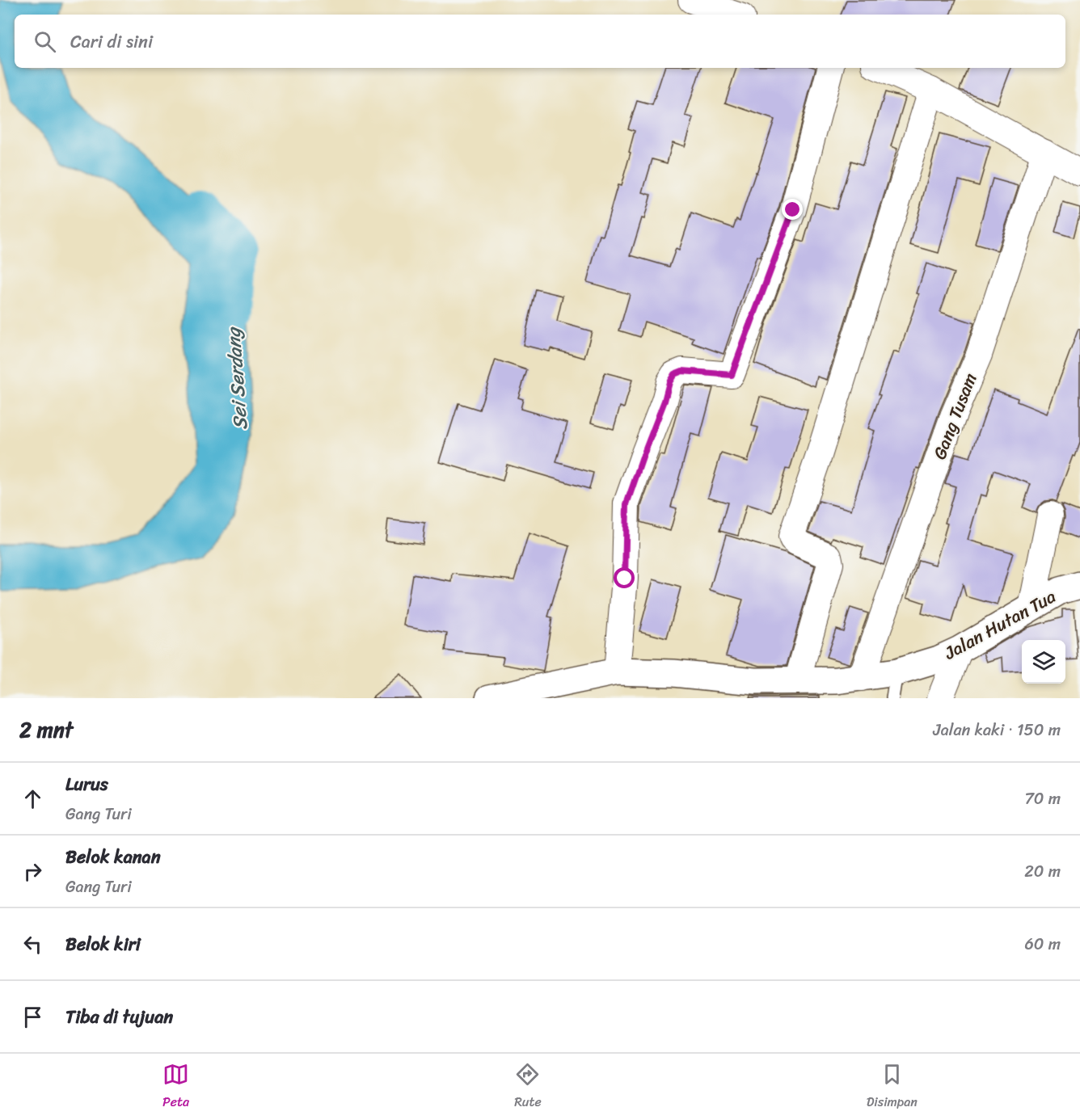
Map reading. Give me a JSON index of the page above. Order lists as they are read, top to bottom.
{
  "streets": {
    "street": ["Gang Tusam", "Jalan Hutan Tua"]
  },
  "crossings": [
    ["Gang Tusam", "Jalan Hutan Tua"]
  ],
  "water": ["Sei Serdang"],
  "page": {
    "search": "Cari di sini",
    "heading": ["2 mnt", "Jalan kaki · 150 m"],
    "list": [
      ["Lurus", "Gang Turi", "70 m"],
      ["Belok kanan", "Gang Turi", "20 m"],
      ["Belok kiri", "60 m"],
      "Tiba di tujuan"
    ],
    "nav": ["Peta", "Rute", "Disimpan"]
  }
}
